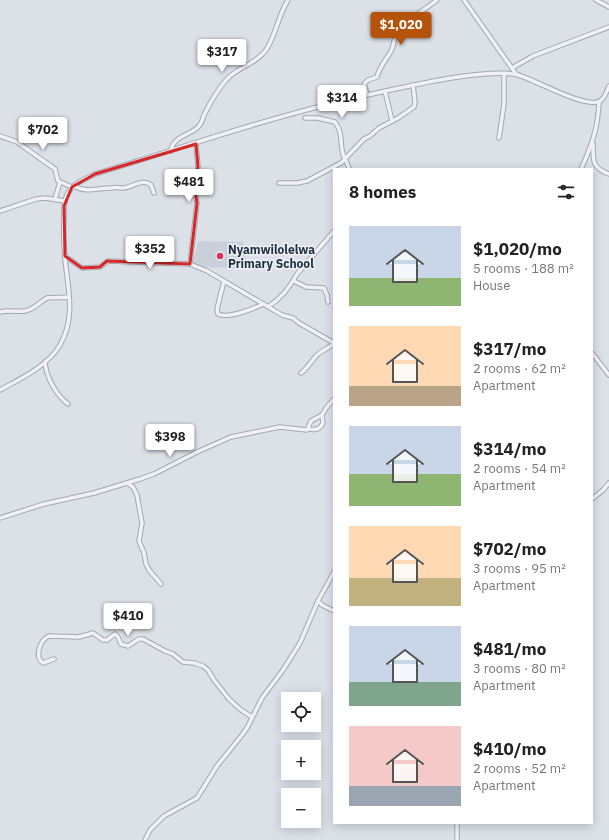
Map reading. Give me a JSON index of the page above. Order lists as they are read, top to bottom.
{
  "places": ["Nyamwilolelwa Primary School"],
  "page": {
    "price": [
      "$1,020",
      "$317",
      "$314",
      "$702",
      "$481",
      "$352",
      "$398",
      "$410"
    ],
    "heading": "8 homes",
    "list": [
      {
        "name": "$1,020/mo",
        "note": "5 rooms · 188 m² · House"
      },
      {
        "name": "$317/mo",
        "note": "2 rooms · 62 m² · Apartment"
      },
      {
        "name": "$314/mo",
        "note": "2 rooms · 54 m² · Apartment"
      },
      {
        "name": "$702/mo",
        "note": "3 rooms · 95 m² · Apartment"
      },
      {
        "name": "$481/mo",
        "note": "3 rooms · 80 m² · Apartment"
      },
      {
        "name": "$410/mo",
        "note": "2 rooms · 52 m² · Apartment"
      }
    ],
    "map_buttons": ["+", "−"]
  }
}
